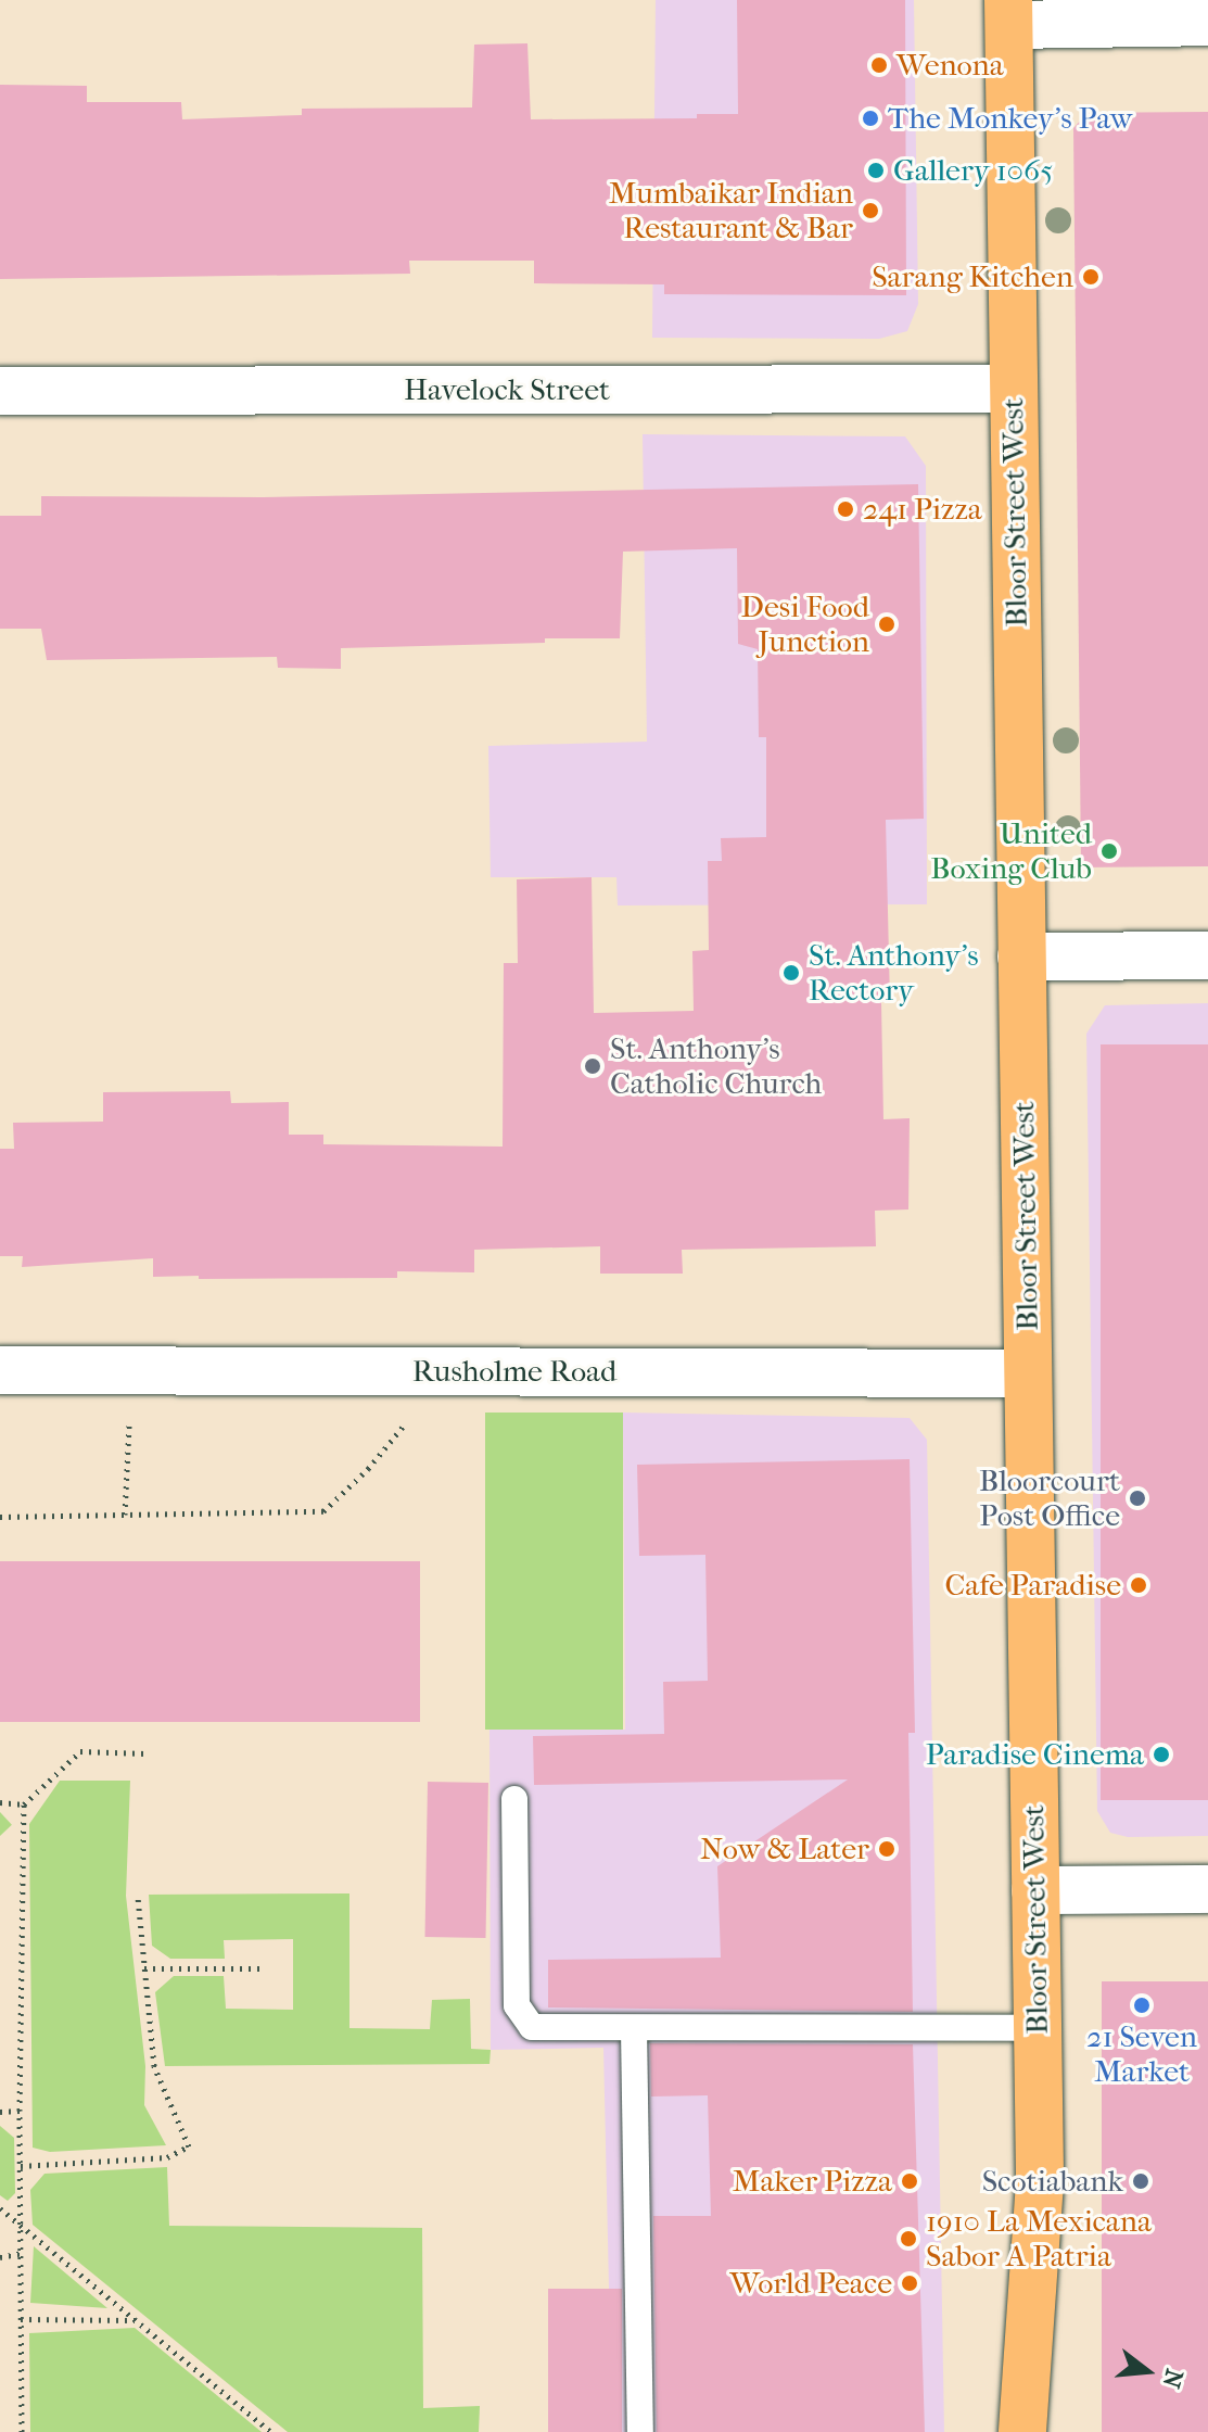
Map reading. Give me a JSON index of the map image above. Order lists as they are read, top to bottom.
{
  "streets": {
    "main road": ["Bloor Street West"],
    "street": ["Havelock Street", "Rusholme Road"]
  },
  "crossings": [
    ["Havelock Street", "Bloor Street West"],
    ["Bloor Street West", "Rusholme Road"]
  ],
  "places": [
    "Wenona",
    "The Monkey's Paw",
    "Gallery 1065",
    "Mumbaikar Indian Restaurant & Bar",
    "Sarang Kitchen",
    "241 Pizza",
    "Desi Food Junction",
    "United Boxing Club",
    "St. Anthony's Rectory",
    "St. Anthony's Catholic Church",
    "Bloorcourt Post Office",
    "Cafe Paradise",
    "Paradise Cinema",
    "Now & Later",
    "21 Seven Market",
    "Maker Pizza",
    "Scotiabank",
    "1910 La Mexicana Sabor A Patria",
    "World Peace"
  ],
  "north": "right"
}
